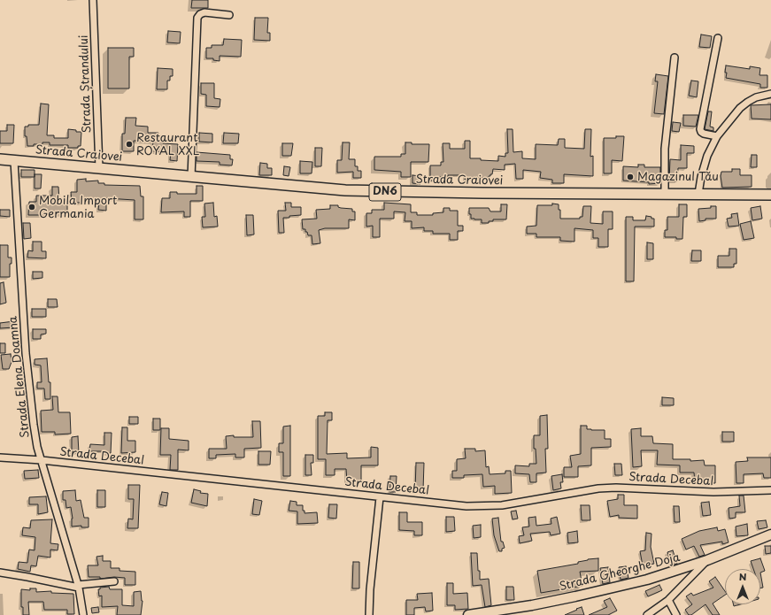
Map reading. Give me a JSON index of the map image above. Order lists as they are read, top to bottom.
{
  "streets": {
    "main road": ["Strada Craiovei", "DN6"],
    "street": [
      "Strada Ștrandului",
      "Strada Elena Doamna",
      "Strada Decebal",
      "Strada Gheorghe Doja"
    ]
  },
  "crossings": [
    ["Strada Ștrandului", "Strada Craiovei"],
    ["Strada Craiovei", "Strada Elena Doamna"],
    ["Strada Elena Doamna", "Strada Decebal"]
  ],
  "places": ["Restaurant ROYAL XXL", "Magazinul Tău", "Mobila Import Germania"],
  "north": "top"
}
